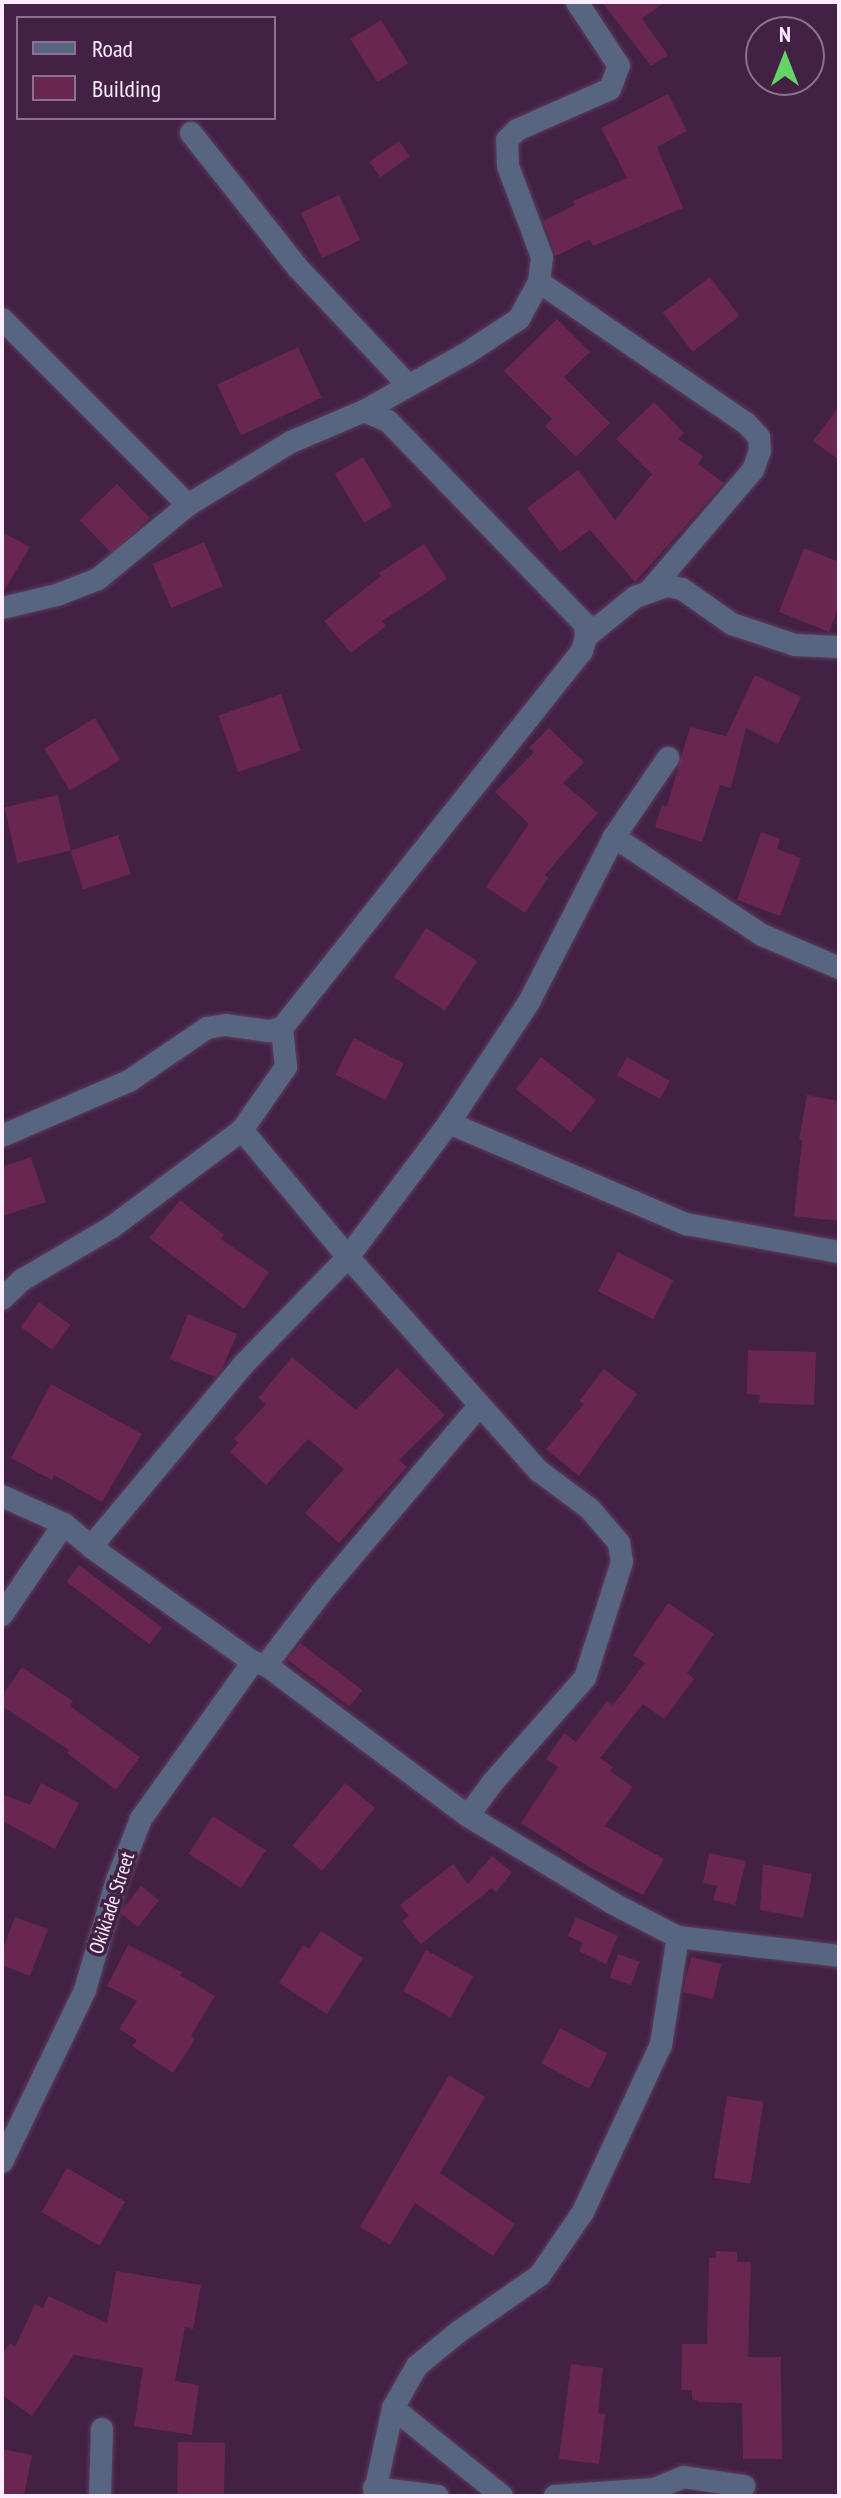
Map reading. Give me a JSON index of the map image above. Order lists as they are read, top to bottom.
{
  "streets": {
    "street": ["Okikiade Street"]
  },
  "legend": ["Road", "Building"],
  "north": "top"
}
